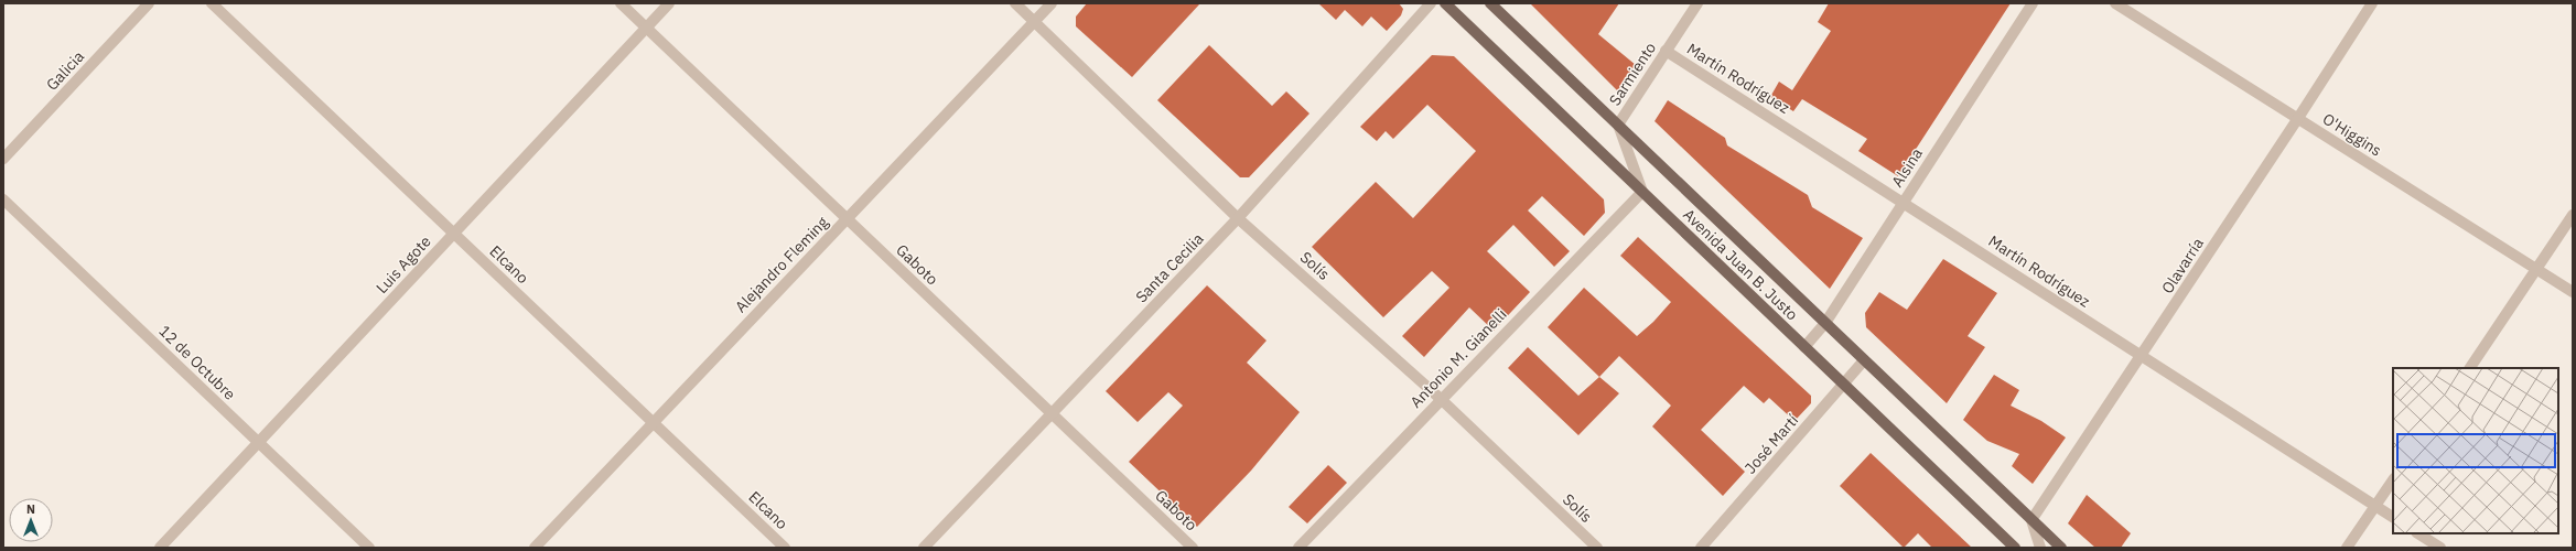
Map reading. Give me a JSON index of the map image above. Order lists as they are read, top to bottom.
{
  "streets": {
    "main road": ["Avenida Juan B. Justo"],
    "street": [
      "Galicia",
      "Sarmiento",
      "Martín Rodríguez",
      "O'Higgins",
      "Alsina",
      "Luis Agote",
      "Elcano",
      "Alejandro Fleming",
      "Gaboto",
      "Solís",
      "Olavarría",
      "Santa Cecilia",
      "Antonio M. Gianelli",
      "12 de Octubre",
      "José Martí"
    ]
  },
  "crossings": [
    ["Sarmiento", "Martín Rodríguez"],
    ["Sarmiento", "Avenida Juan B. Justo"],
    ["Sarmiento", "Antonio M. Gianelli"],
    ["Martín Rodríguez", "Alsina"],
    ["Martín Rodríguez", "Olavarría"],
    ["O'Higgins", "Olavarría"],
    ["Alsina", "Avenida Juan B. Justo"],
    ["Luis Agote", "Elcano"],
    ["Luis Agote", "Gaboto"],
    ["Luis Agote", "12 de Octubre"],
    ["Elcano", "Alejandro Fleming"],
    ["Alejandro Fleming", "Gaboto"],
    ["Alejandro Fleming", "Solís"],
    ["Gaboto", "Santa Cecilia"],
    ["Avenida Juan B. Justo", "Olavarría"],
    ["Avenida Juan B. Justo", "Antonio M. Gianelli"],
    ["Avenida Juan B. Justo", "José Martí"],
    ["Solís", "Santa Cecilia"],
    ["Solís", "Antonio M. Gianelli"]
  ],
  "north": "top"
}
